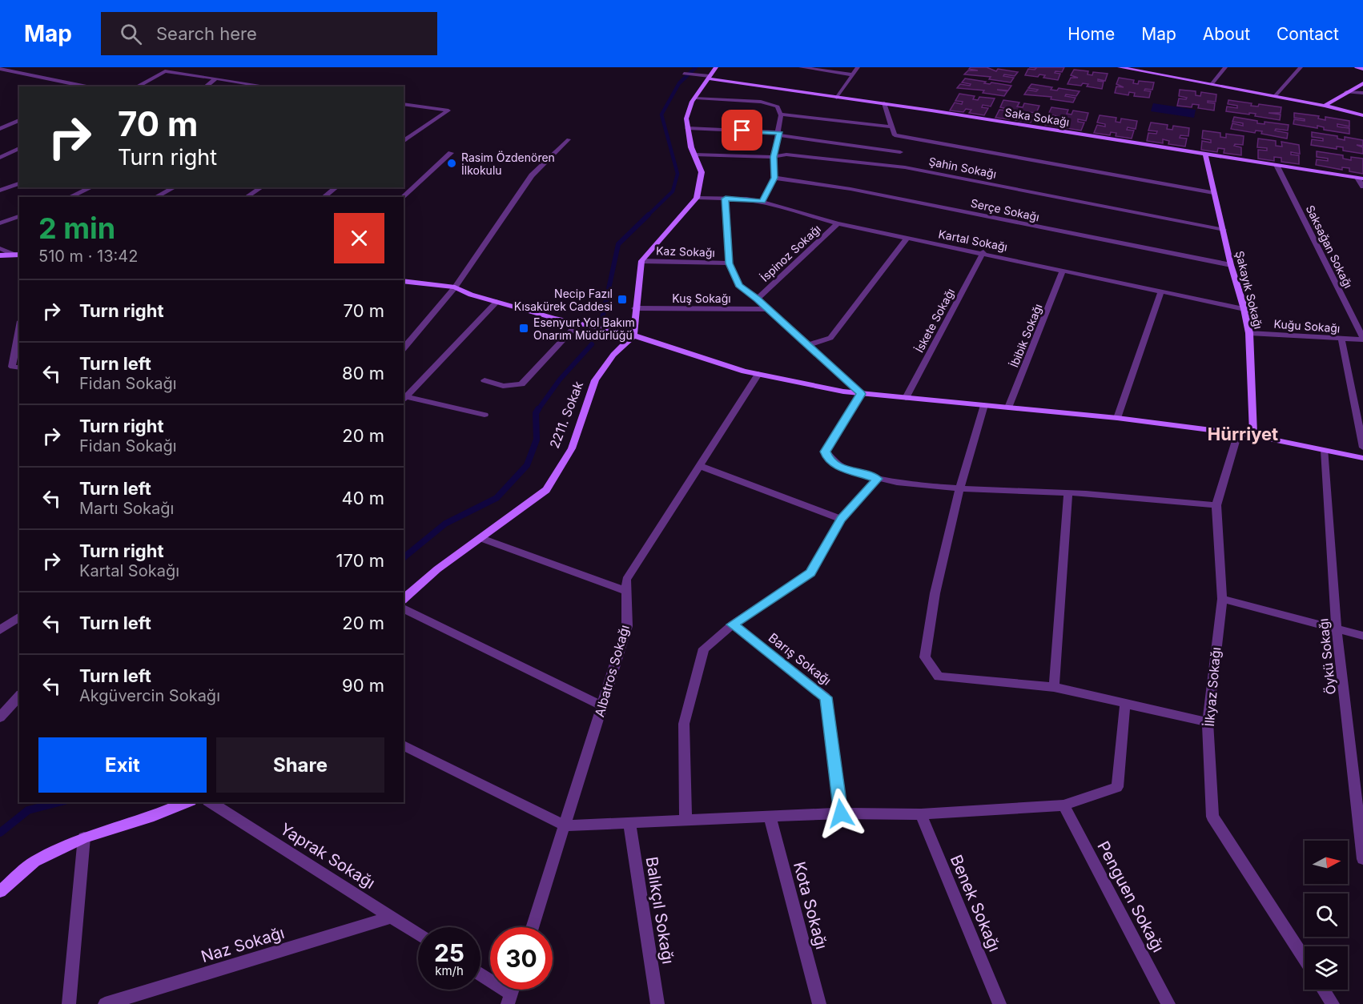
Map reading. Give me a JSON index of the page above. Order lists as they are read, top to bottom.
{
  "streets": {
    "street": [
      "Saka Sokağı",
      "Şahin Sokağı",
      "Serçe Sokağı",
      "Kartal Sokağı",
      "Saksağan Sokağı",
      "Kaz Sokağı",
      "İspinoz Sokağı",
      "Şakayık Sokağı",
      "Kuş Sokağı",
      "İskete Sokağı",
      "Kuğu Sokağı",
      "İbibik Sokağı",
      "2211. Sokak",
      "Öykü Sokağı",
      "Barış Sokağı",
      "Albatros Sokağı",
      "İlkyaz Sokağı",
      "Yaprak Sokağı",
      "Penguen Sokağı",
      "Benek Sokağı",
      "Kota Sokağı",
      "Balıkçıl Sokağı",
      "Naz Sokağı"
    ]
  },
  "crossings": [
    ["Saka Sokağı", "Saksağan Sokağı"],
    ["Saka Sokağı", "Şakayık Sokağı"],
    ["Şahin Sokağı", "Şakayık Sokağı"],
    ["Serçe Sokağı", "Şakayık Sokağı"],
    ["Kartal Sokağı", "İspinoz Sokağı"],
    ["Kartal Sokağı", "Şakayık Sokağı"],
    ["Kartal Sokağı", "İskete Sokağı"],
    ["Kartal Sokağı", "İbibik Sokağı"],
    ["Saksağan Sokağı", "Kuğu Sokağı"],
    ["Şakayık Sokağı", "Kuğu Sokağı"],
    ["Yaprak Sokağı", "Naz Sokağı"]
  ],
  "districts": ["Hürriyet"],
  "places": {
    "other": ["Rasim Özdenören İlkokulu"],
    "transit": ["Necip Fazıl Kısakürek Caddesi", "Esenyurt Yol Bakım Onarım Müdürlüğü"]
  },
  "north": "right",
  "page": {
    "header": "Map",
    "search": "Search here",
    "nav": [
      "Home",
      "Map",
      "About",
      "Contact"
    ],
    "turn": ["70 m", "Turn right"],
    "heading": ["2 min", "510 m · 13:42"],
    "list": [
      {
        "name": "Turn right",
        "value": "70 m"
      },
      {
        "name": "Turn left",
        "note": "Fidan Sokağı",
        "value": "80 m"
      },
      {
        "name": "Turn right",
        "note": "Fidan Sokağı",
        "value": "20 m"
      },
      {
        "name": "Turn left",
        "note": "Martı Sokağı",
        "value": "40 m"
      },
      {
        "name": "Turn right",
        "note": "Kartal Sokağı",
        "value": "170 m"
      },
      {
        "name": "Turn left",
        "value": "20 m"
      },
      {
        "name": "Turn left",
        "note": "Akgüvercin Sokağı",
        "value": "90 m"
      }
    ],
    "buttons": ["Exit", "Share"],
    "speed": "25 km/h",
    "limit": "30"
  }
}
